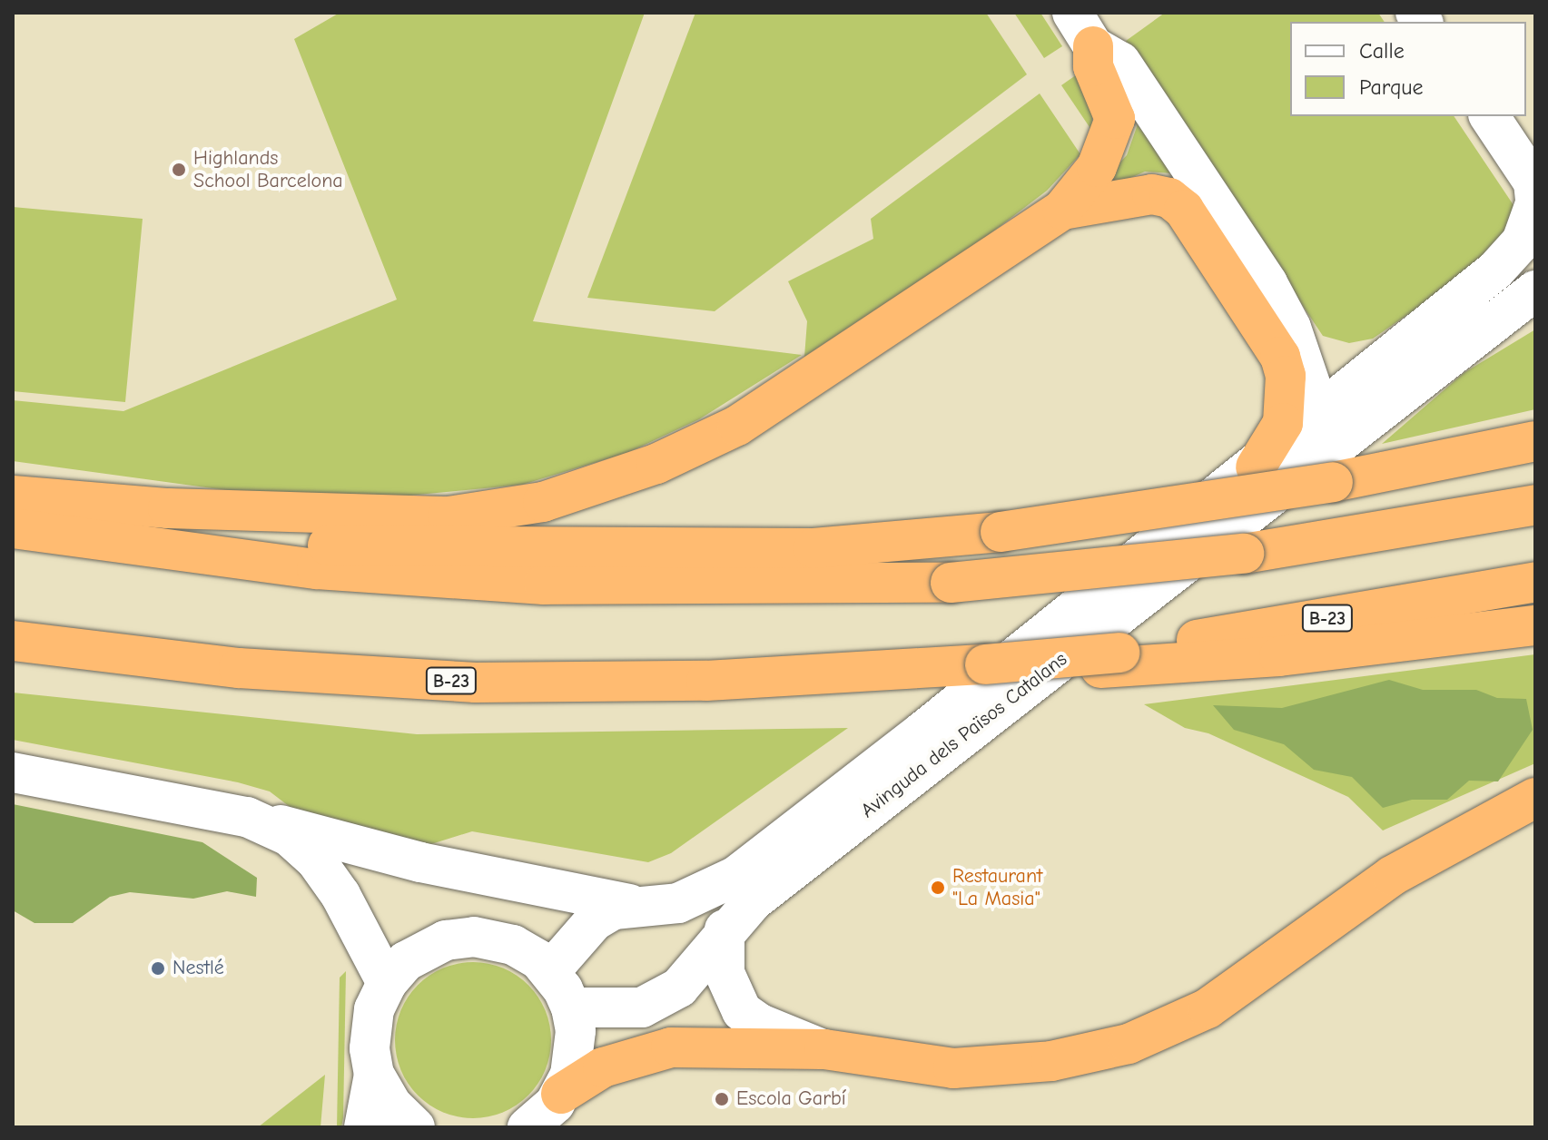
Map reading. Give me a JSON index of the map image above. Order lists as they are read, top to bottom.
{
  "streets": {
    "highway": ["B-23"],
    "street": ["Avinguda dels Països Catalans"]
  },
  "places": [
    "Highlands School Barcelona",
    "Restaurant \"La Masia\"",
    "Nestlé",
    "Escola Garbí"
  ],
  "legend": ["Calle", "Parque"]
}
